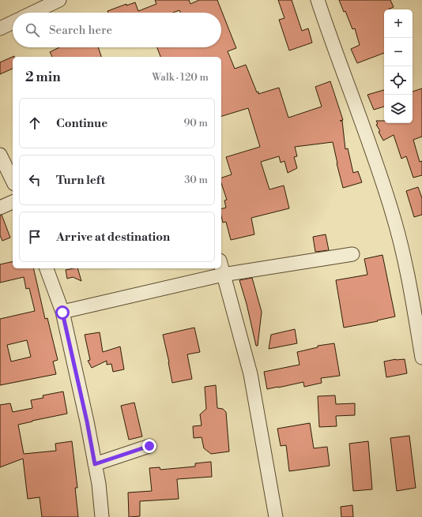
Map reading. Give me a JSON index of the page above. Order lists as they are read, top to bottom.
{
  "page": {
    "map_buttons": ["+", "−"],
    "search": "Search here",
    "heading": ["2 min", "Walk · 120 m"],
    "list": [
      ["Continue", "90 m"],
      ["Turn left", "30 m"],
      "Arrive at destination"
    ]
  }
}
